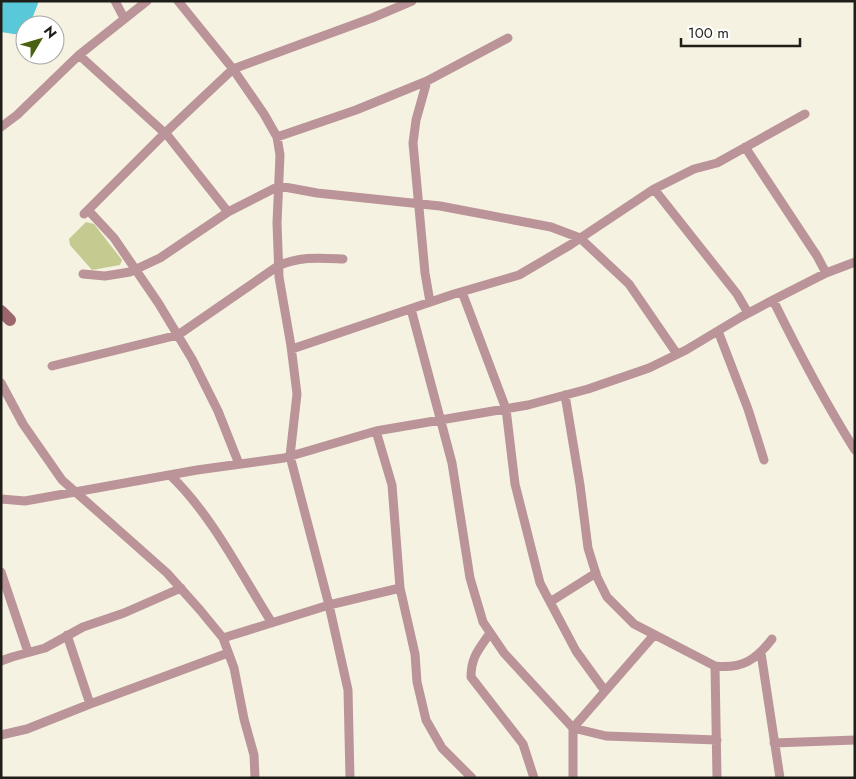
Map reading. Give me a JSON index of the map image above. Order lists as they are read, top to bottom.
{
  "scale_bar": "100 m",
  "north": "top right"
}
